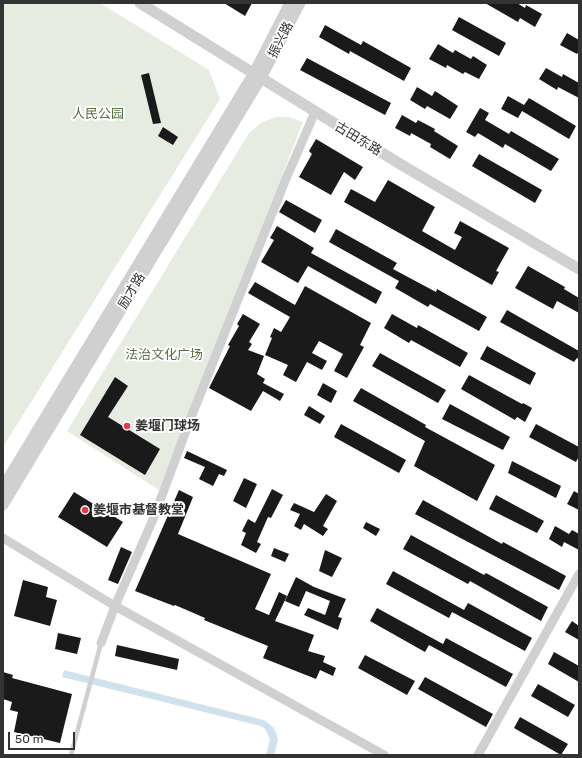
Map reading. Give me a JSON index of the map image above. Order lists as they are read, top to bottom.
{
  "streets": {
    "street": ["振兴路", "古田东路", "励才路"]
  },
  "crossings": [
    ["振兴路", "古田东路"],
    ["振兴路", "励才路"],
    ["古田东路", "励才路"]
  ],
  "parks": ["人民公园", "法治文化广场"],
  "places": ["姜堰门球场", "姜堰市基督教堂"],
  "scale_bar": "50 m"
}
